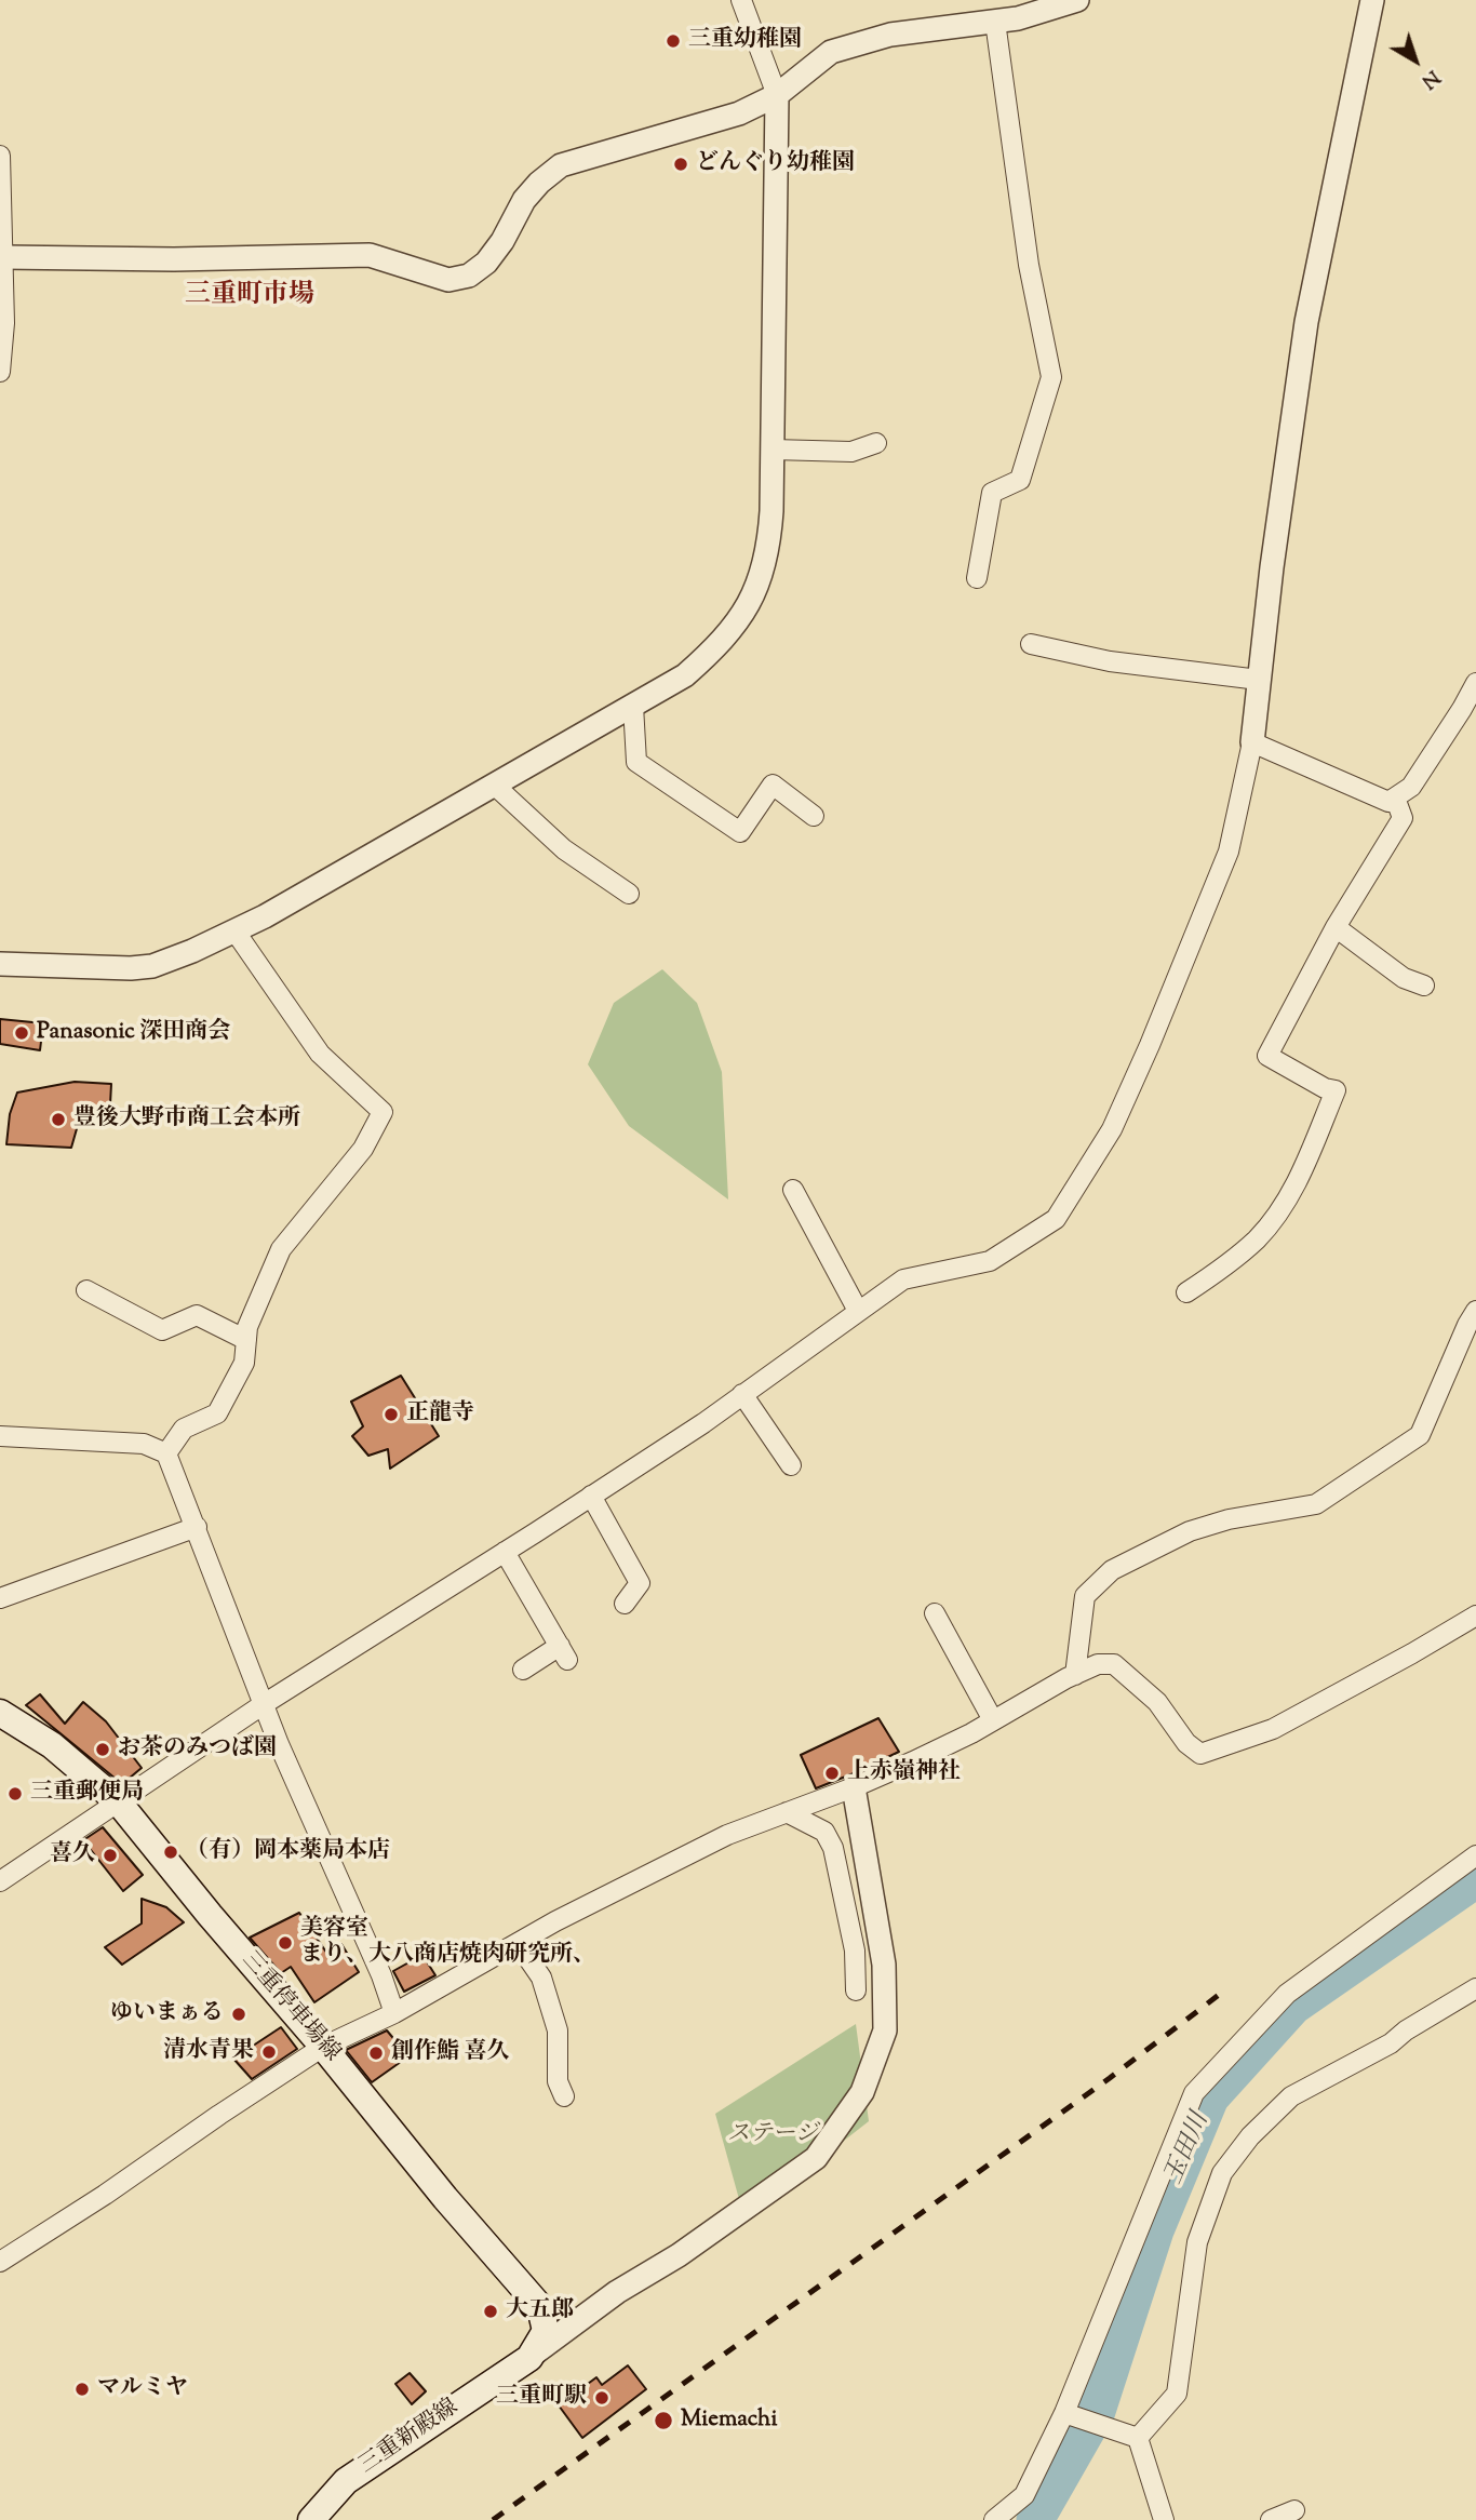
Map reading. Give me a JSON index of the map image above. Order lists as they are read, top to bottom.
{
  "streets": {
    "main road": ["三重停車場線", "三重新殿線"]
  },
  "crossings": [
    ["三重停車場線", "三重新殿線"]
  ],
  "districts": ["三重町市場"],
  "water": ["玉田川"],
  "parks": ["ステージ"],
  "places": [
    "三重幼稚園",
    "どんぐり幼稚園",
    "Panasonic 深田商会",
    "豊後大野市商工会本所",
    "正龍寺",
    "お茶のみつば園",
    "上赤嶺神社",
    "三重郵便局",
    "（有）岡本薬局本店",
    "喜久",
    "美容室 まり、大八商店焼肉研究所、",
    "ゆいまぁる",
    "清水青果",
    "創作鮨 喜久",
    "大五郎",
    "マルミヤ",
    "三重町駅",
    "Miemachi"
  ],
  "north": "bottom right"
}
